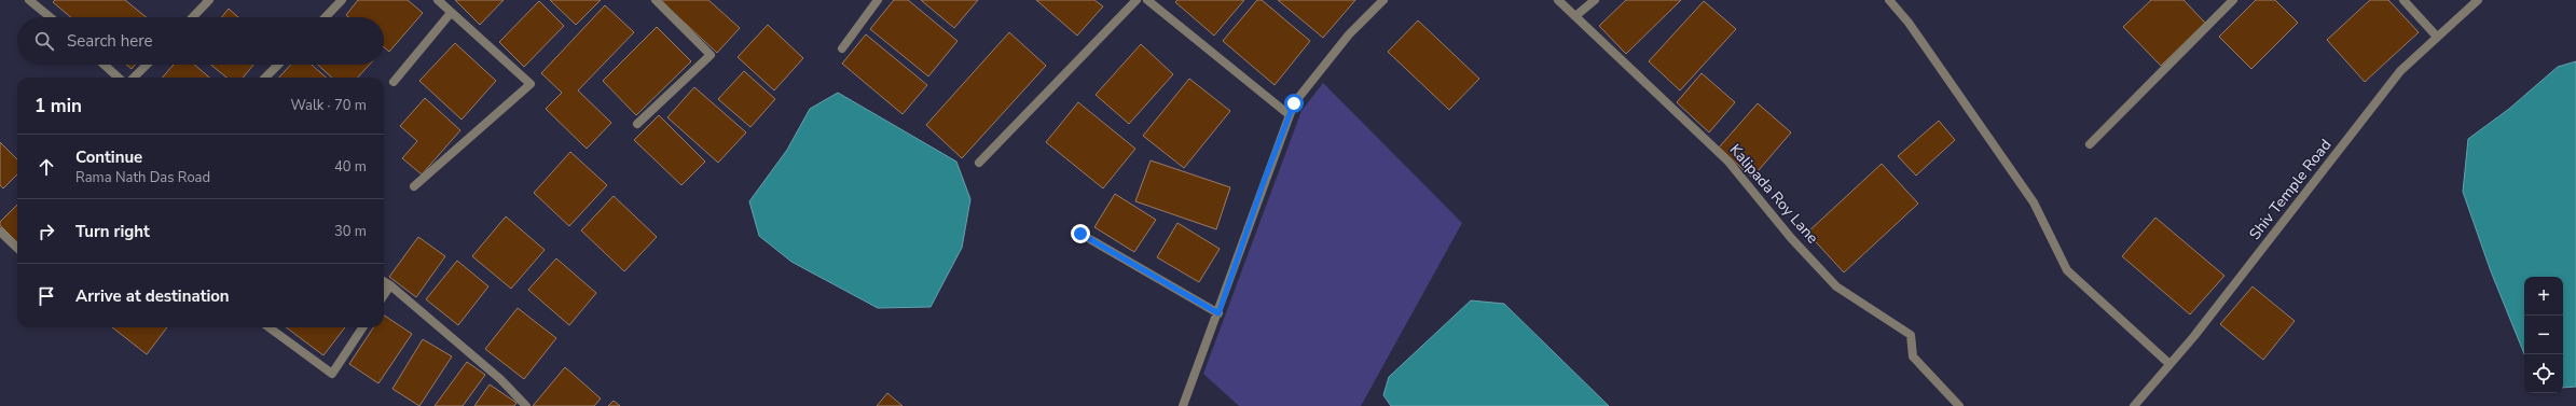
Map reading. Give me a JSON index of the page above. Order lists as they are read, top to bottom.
{
  "streets": {
    "street": ["Shiv Temple Road", "Kalipada Roy Lane"]
  },
  "page": {
    "search": "Search here",
    "heading": ["1 min", "Walk · 70 m"],
    "list": [
      ["Continue", "Rama Nath Das Road", "40 m"],
      ["Turn right", "30 m"],
      "Arrive at destination"
    ],
    "map_buttons": ["+", "−"]
  }
}
